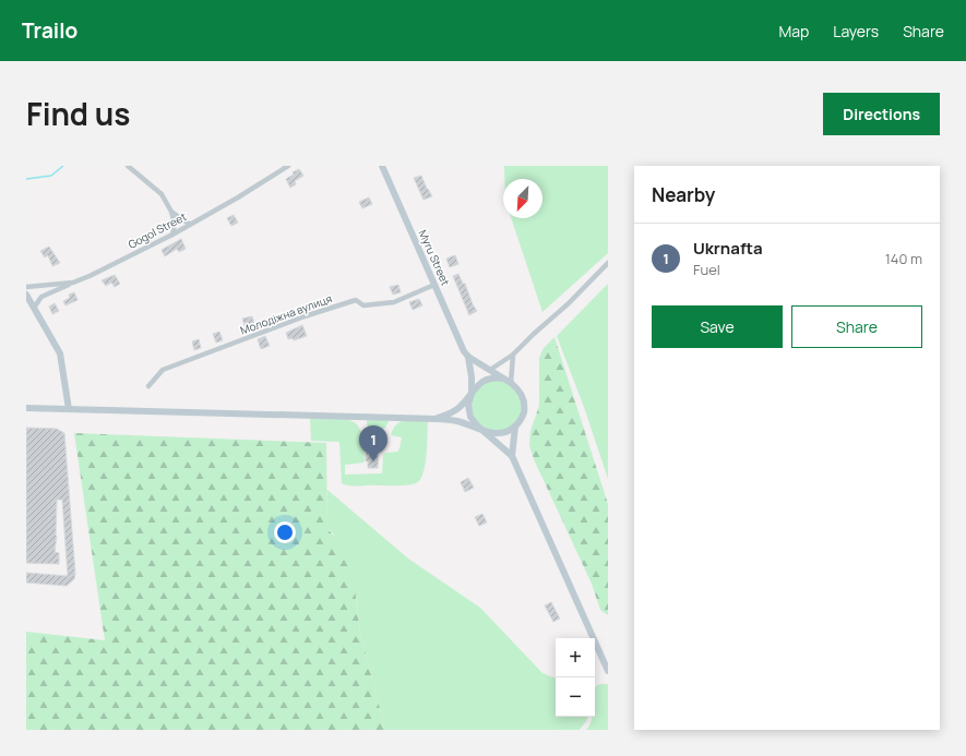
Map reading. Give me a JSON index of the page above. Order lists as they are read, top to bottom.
{
  "streets": {
    "street": ["Gogol Street", "Myru Street", "Молодіжна вулиця"]
  },
  "crossings": [
    ["Myru Street", "Молодіжна вулиця"]
  ],
  "north": "bottom left",
  "page": {
    "header": "Trailo",
    "nav": ["Map", "Layers", "Share"],
    "title": "Find us",
    "buttons": [
      "Directions",
      ["Save", "Share"]
    ],
    "heading": "Nearby",
    "list": [
      {
        "mark": "1",
        "name": "Ukrnafta",
        "note": "Fuel",
        "value": "140 m"
      }
    ],
    "pins": "1",
    "map_buttons": ["+", "−"]
  }
}
